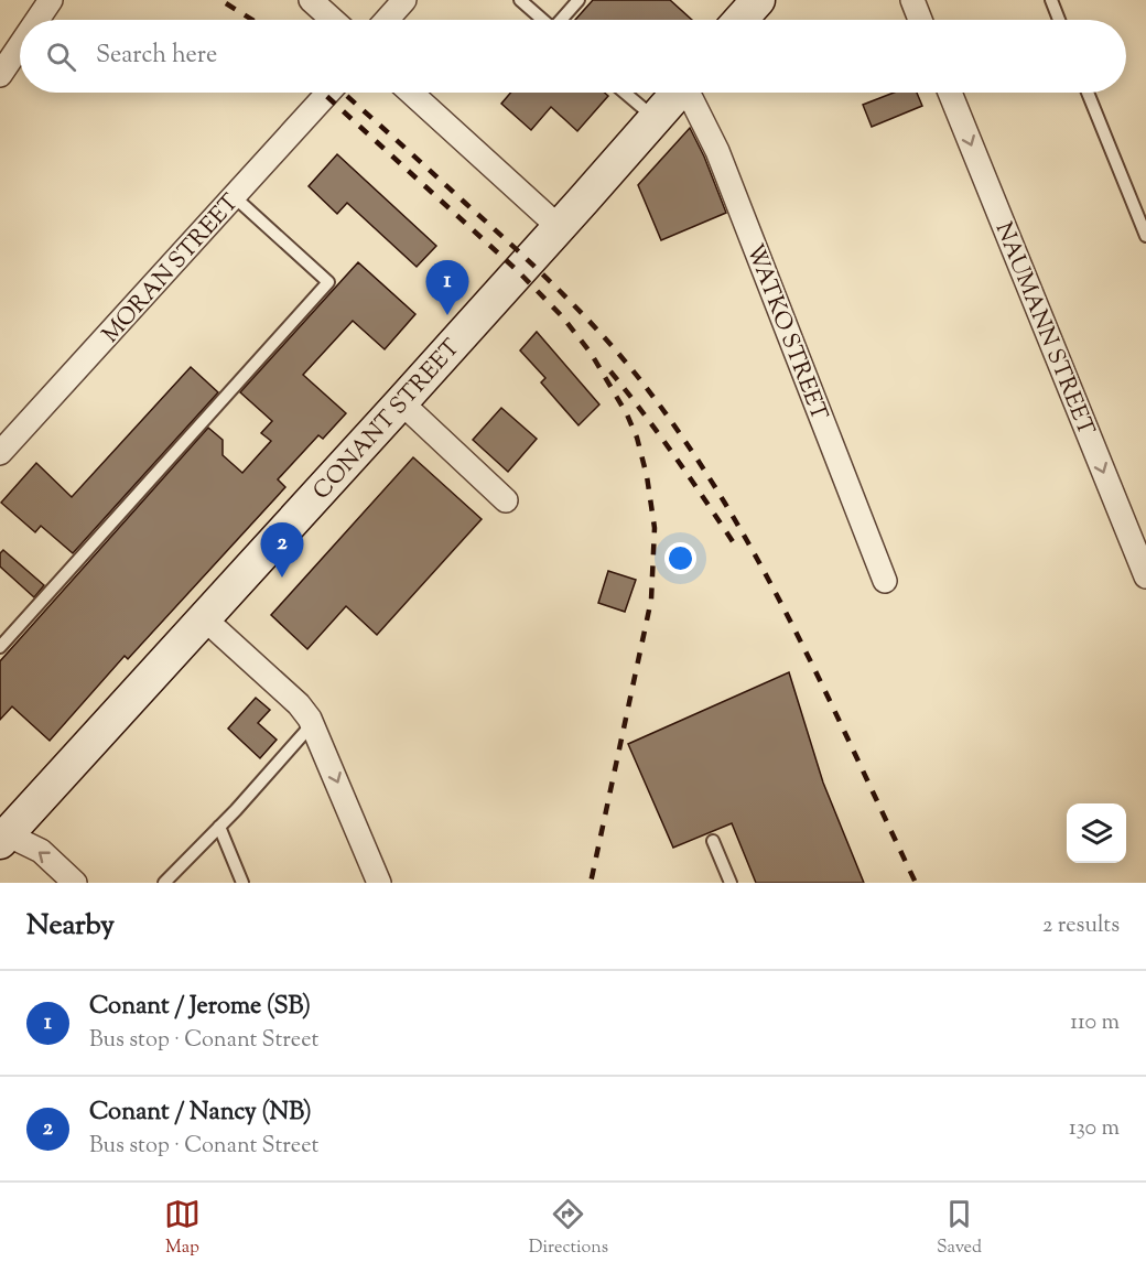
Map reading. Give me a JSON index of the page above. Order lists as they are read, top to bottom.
{
  "streets": {
    "main road": ["CONANT STREET"],
    "street": ["MORAN STREET", "NAUMANN STREET", "WATKO STREET"]
  },
  "one_way": ["NAUMANN STREET"],
  "page": {
    "search": "Search here",
    "pins": ["1", "2"],
    "heading": ["Nearby", "2 results"],
    "list": [
      {
        "mark": "1",
        "name": "Conant / Jerome (SB)",
        "note": "Bus stop · Conant Street",
        "value": "110 m"
      },
      {
        "mark": "2",
        "name": "Conant / Nancy (NB)",
        "note": "Bus stop · Conant Street",
        "value": "130 m"
      }
    ],
    "nav": ["Map", "Directions", "Saved"]
  }
}
